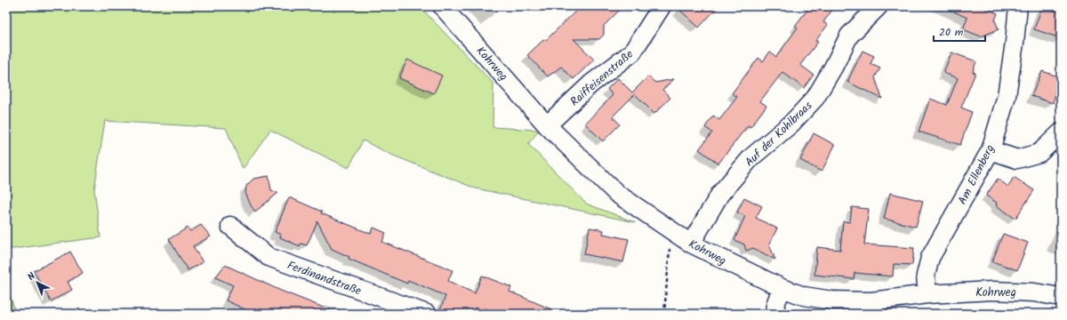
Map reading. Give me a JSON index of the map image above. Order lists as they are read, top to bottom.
{
  "streets": {
    "street": [
      "Kohrweg",
      "Raiffeisenstraße",
      "Auf der Kohlbraas",
      "Am Ellenberg",
      "Ferdinandstraße"
    ]
  },
  "crossings": [
    ["Kohrweg", "Raiffeisenstraße"],
    ["Kohrweg", "Auf der Kohlbraas"],
    ["Kohrweg", "Am Ellenberg"]
  ],
  "scale_bar": "20 m",
  "north": "top left"
}
